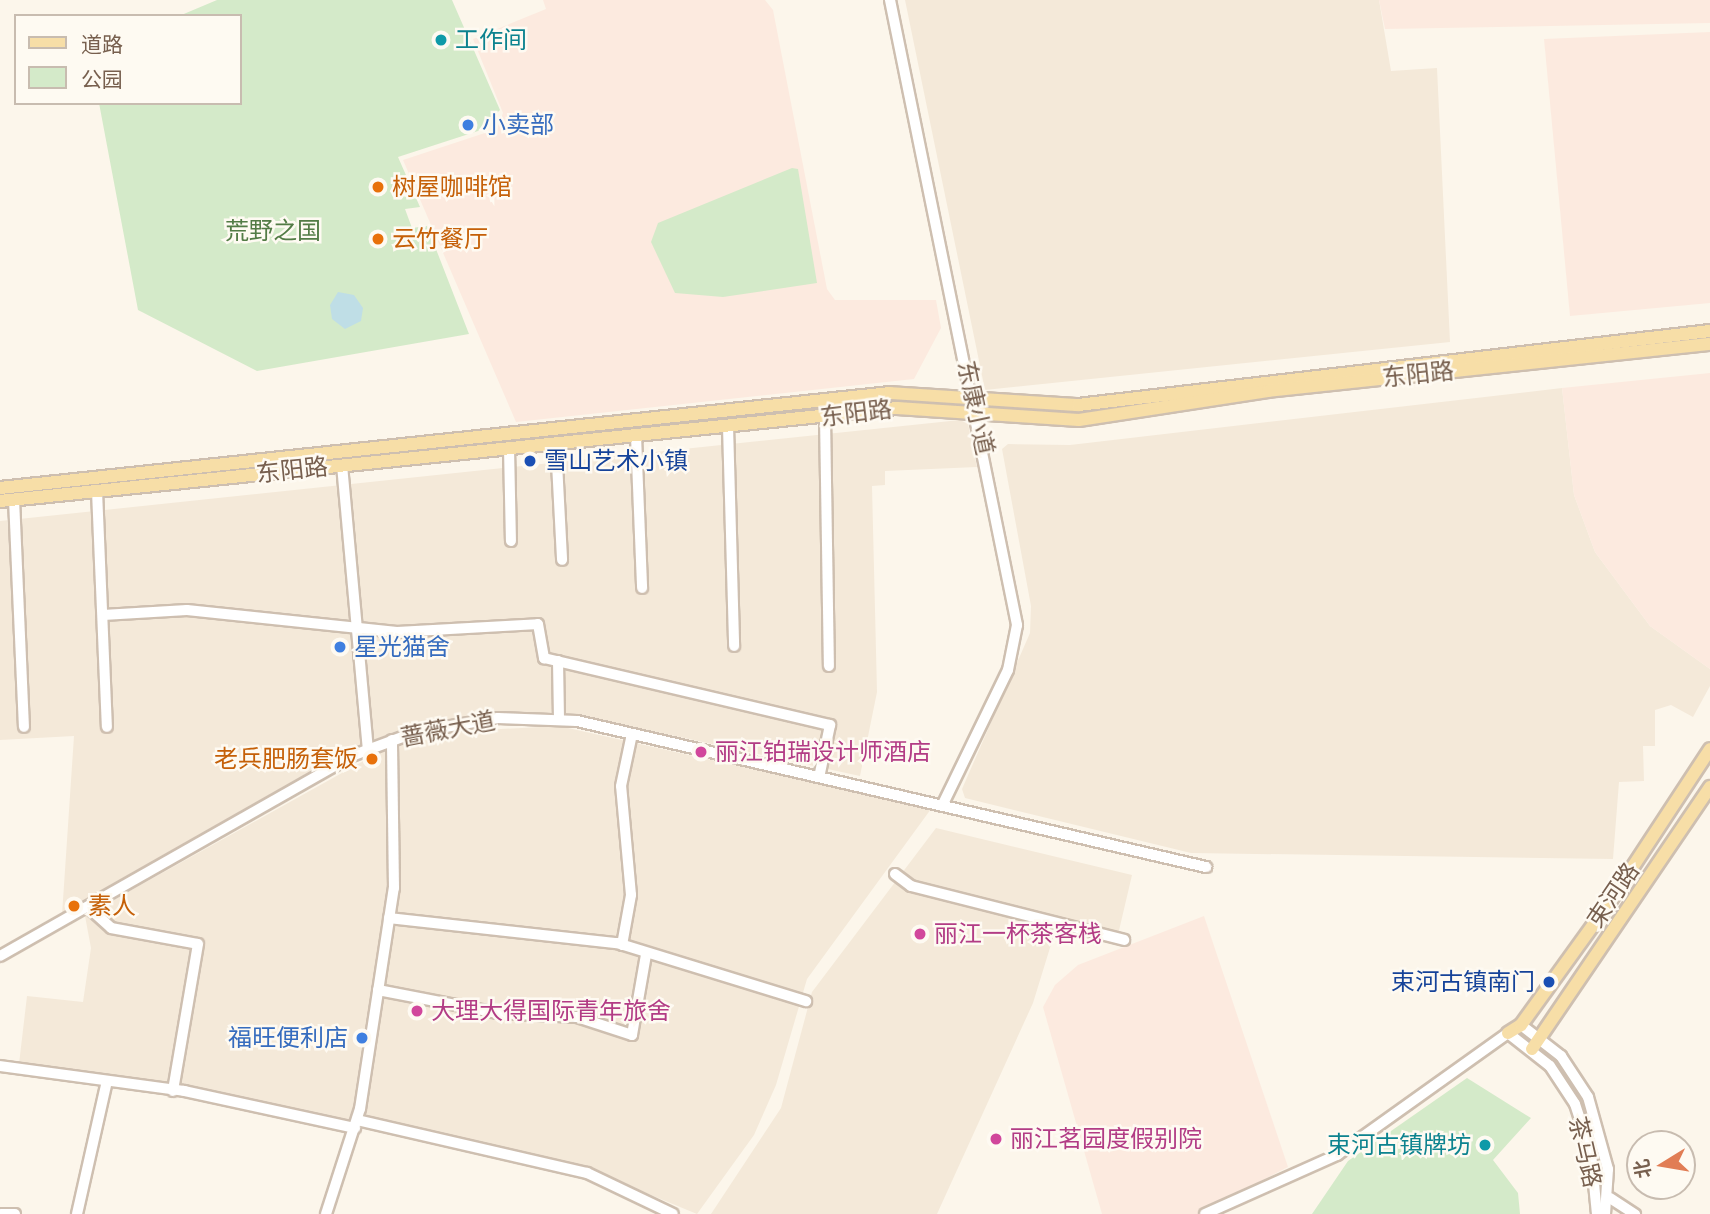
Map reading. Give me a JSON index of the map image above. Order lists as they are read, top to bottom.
{
  "streets": {
    "main road": ["东阳路", "束河路"],
    "street": ["东康小道", "蔷薇大道", "茶马路"]
  },
  "crossings": [
    ["东阳路", "东康小道"],
    ["东康小道", "蔷薇大道"],
    ["束河路", "茶马路"]
  ],
  "parks": ["荒野之国"],
  "places": [
    "工作间",
    "小卖部",
    "树屋咖啡馆",
    "云竹餐厅",
    "雪山艺术小镇",
    "星光猫舍",
    "丽江铂瑞设计师酒店",
    "老兵肥肠套饭",
    "素人",
    "丽江一杯茶客栈",
    "束河古镇南门",
    "大理大得国际青年旅舍",
    "福旺便利店",
    "丽江茗园度假别院",
    "束河古镇牌坊"
  ],
  "legend": ["道路", "公园"],
  "north": "left"
}
